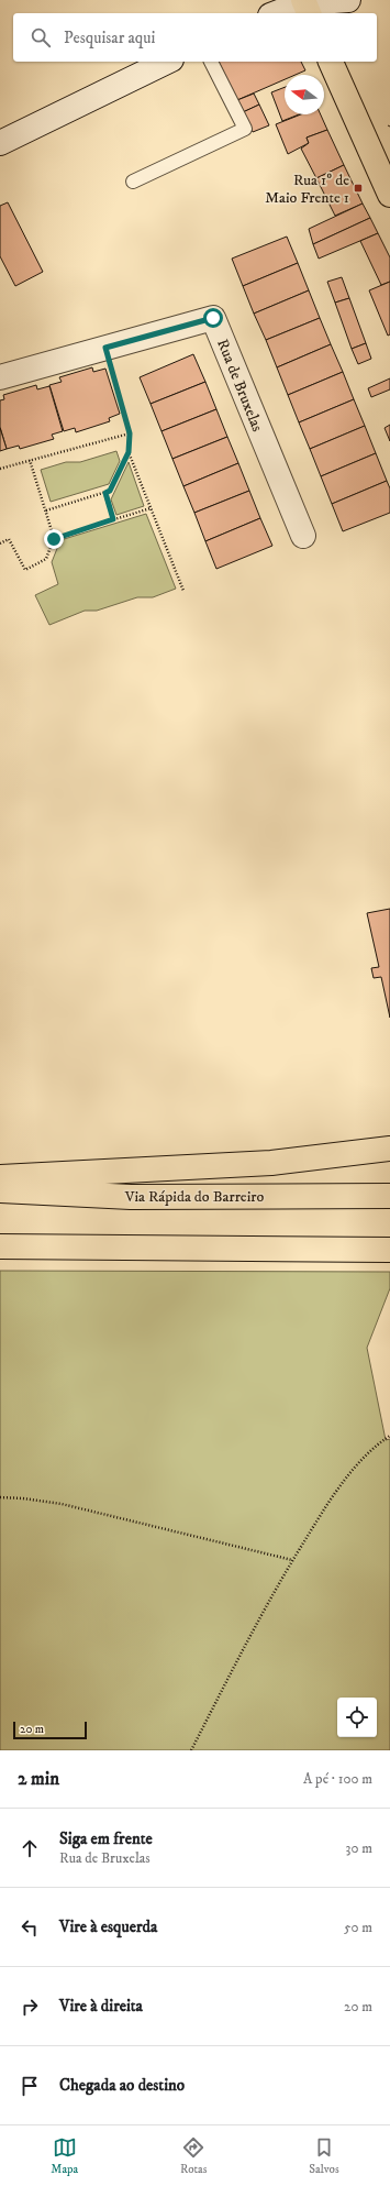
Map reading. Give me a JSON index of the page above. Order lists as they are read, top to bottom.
{
  "streets": {
    "main road": ["Via Rápida do Barreiro"],
    "street": ["Rua de Bruxelas"]
  },
  "places": {
    "transit": ["Rua 1º de Maio Frente 1"]
  },
  "scale_bar": "20 m",
  "north": "left",
  "page": {
    "search": "Pesquisar aqui",
    "scale": "20 m",
    "heading": ["2 min", "A pé · 100 m"],
    "list": [
      ["Siga em frente", "Rua de Bruxelas", "30 m"],
      ["Vire à esquerda", "50 m"],
      ["Vire à direita", "20 m"],
      "Chegada ao destino"
    ],
    "nav": ["Mapa", "Rotas", "Salvos"]
  }
}
